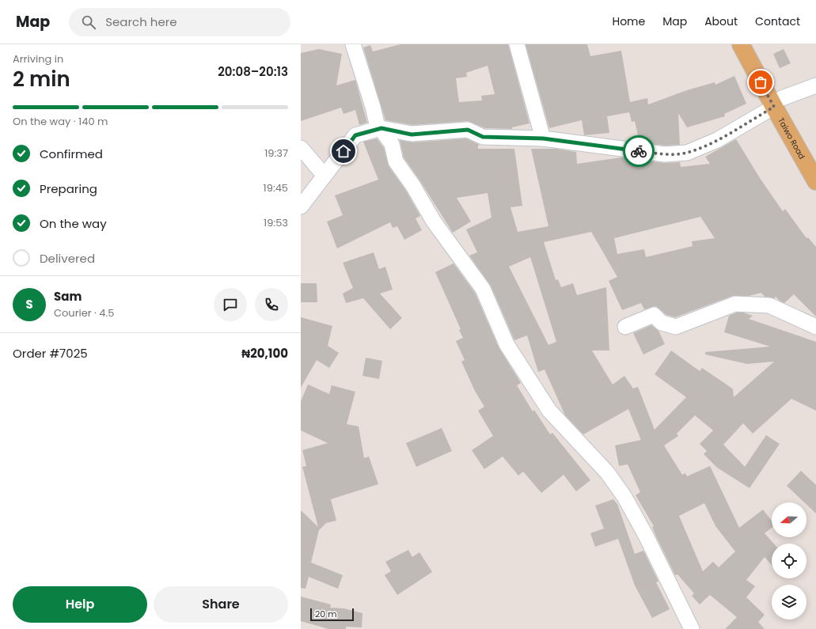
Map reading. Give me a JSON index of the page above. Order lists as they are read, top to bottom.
{
  "streets": {
    "main road": ["Taiwo Road"]
  },
  "scale_bar": "20 m",
  "north": "left",
  "page": {
    "header": "Map",
    "search": "Search here",
    "nav": [
      "Home",
      "Map",
      "About",
      "Contact"
    ],
    "heading": ["2 min", "Arriving in", "20:08–20:13"],
    "panel": [
      "Sam",
      "Courier · 4.5",
      "Order #7025",
      "₦20,100"
    ],
    "bar": "On the way · 140 m",
    "list": [
      ["Confirmed", "19:37"],
      ["Preparing", "19:45"],
      ["On the way", "19:53"],
      "Delivered"
    ],
    "round": "S",
    "buttons": ["Help", "Share"],
    "scale": "20 m"
  }
}
